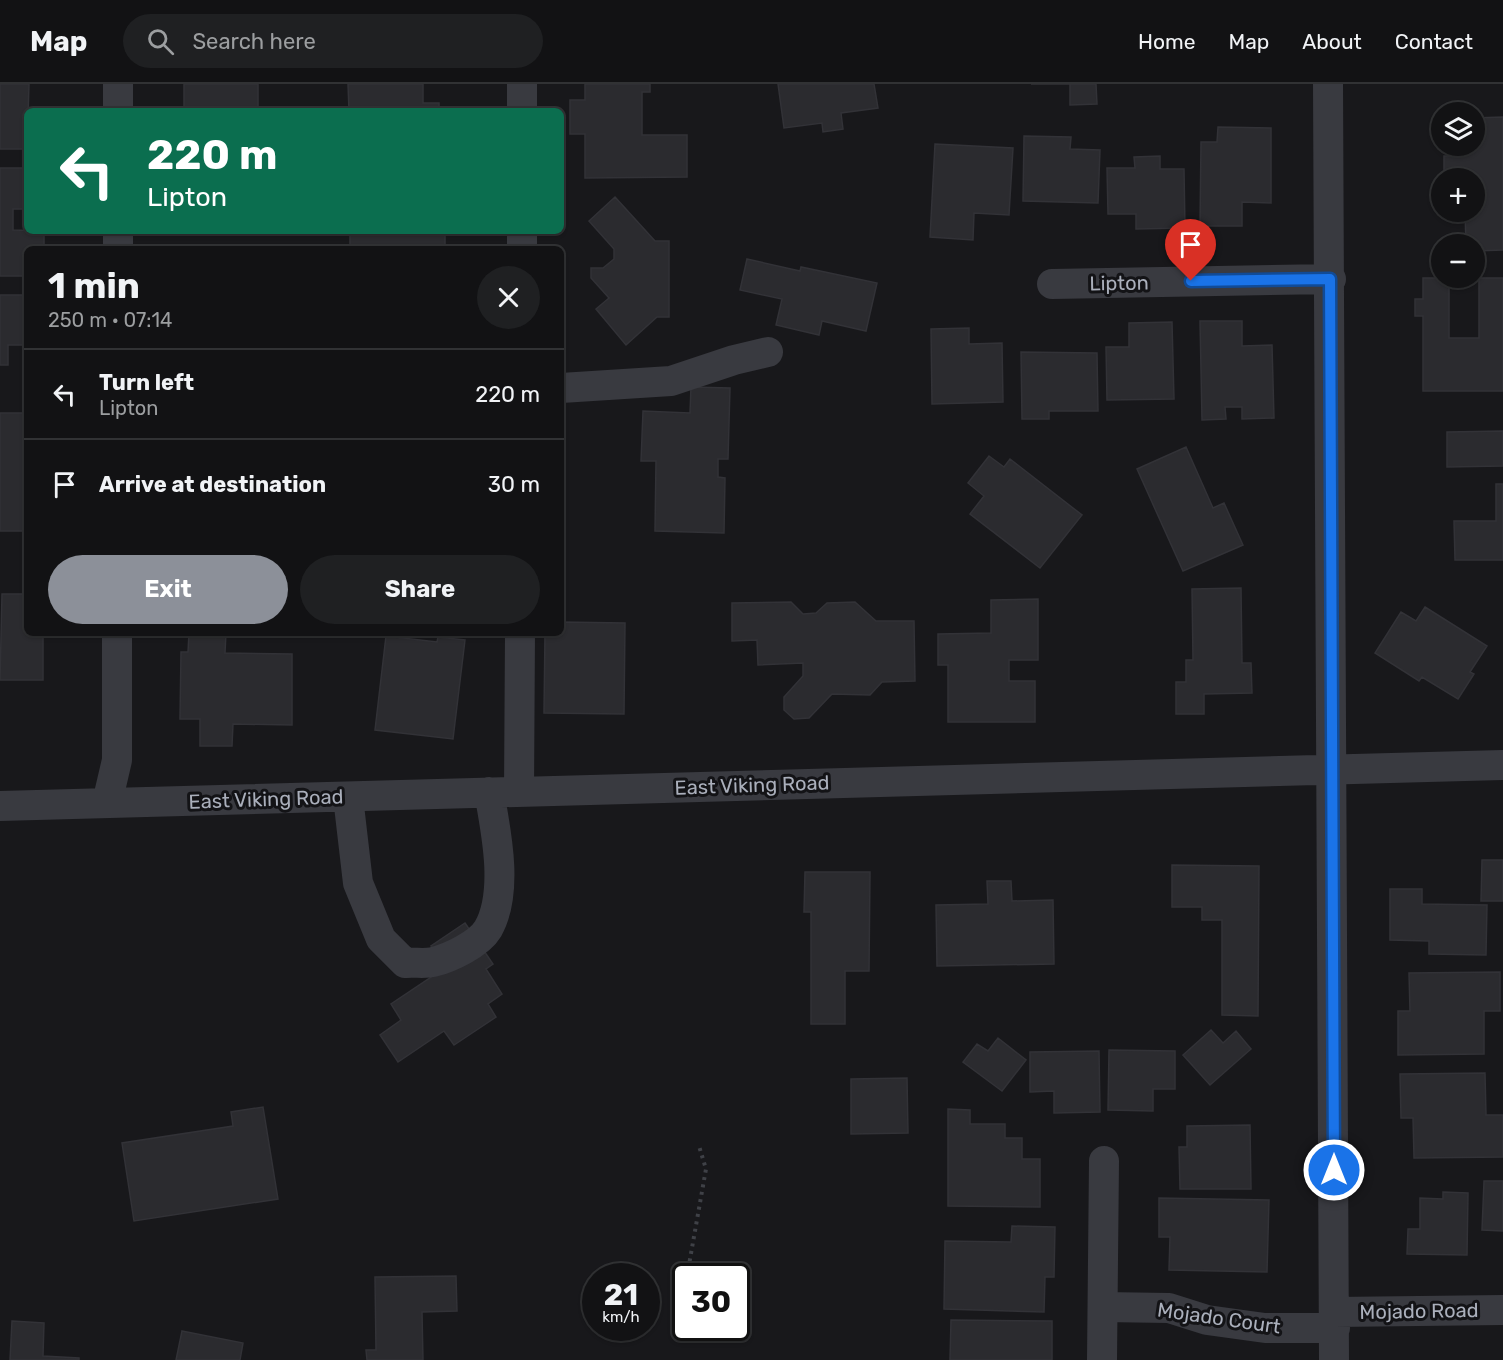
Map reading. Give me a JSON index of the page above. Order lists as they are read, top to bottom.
{
  "streets": {
    "street": [
      "Lipton",
      "East Viking Road",
      "Mojado Road",
      "Mojado Court"
    ]
  },
  "crossings": [
    ["Mojado Road", "Mojado Court"]
  ],
  "page": {
    "header": "Map",
    "search": "Search here",
    "nav": [
      "Home",
      "Map",
      "About",
      "Contact"
    ],
    "map_buttons": ["+", "−"],
    "turn": ["220 m", "Lipton"],
    "heading": ["1 min", "250 m · 07:14"],
    "list": [
      {
        "name": "Turn left",
        "note": "Lipton",
        "value": "220 m"
      },
      {
        "name": "Arrive at destination",
        "value": "30 m"
      }
    ],
    "buttons": ["Exit", "Share"],
    "speed": "21 km/h",
    "limit": "30"
  }
}
